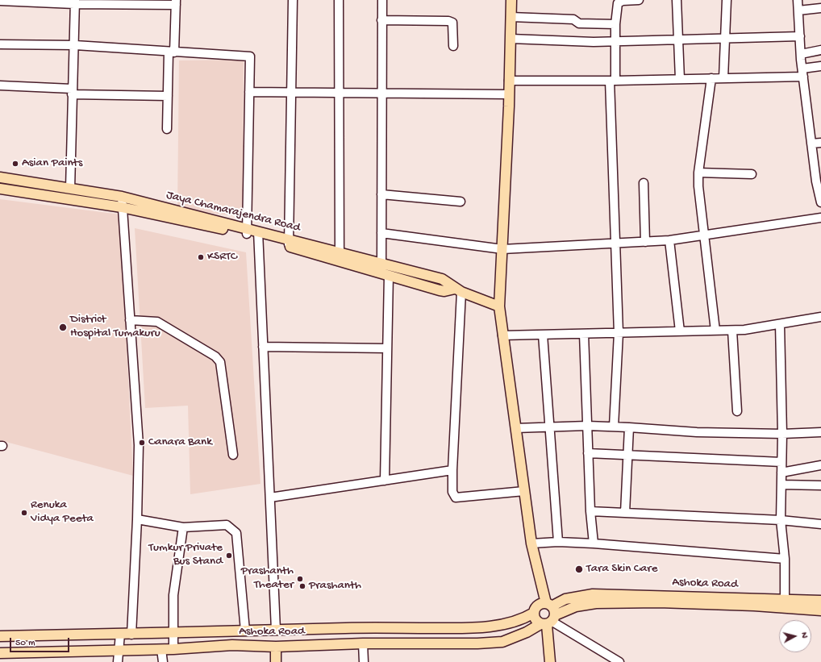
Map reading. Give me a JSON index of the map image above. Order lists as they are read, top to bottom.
{
  "streets": {
    "main road": ["Jaya Chamarajendra Road", "Ashoka Road"]
  },
  "places": [
    "Asian Paints",
    "KSRTC",
    "District Hospital Tumakuru",
    "Canara Bank",
    "Renuka Vidya Peeta",
    "Tumkur Private Bus Stand",
    "Tara Skin Care",
    "Prashanth Theater",
    "Prashanth"
  ],
  "scale_bar": "50 m",
  "north": "right"
}
